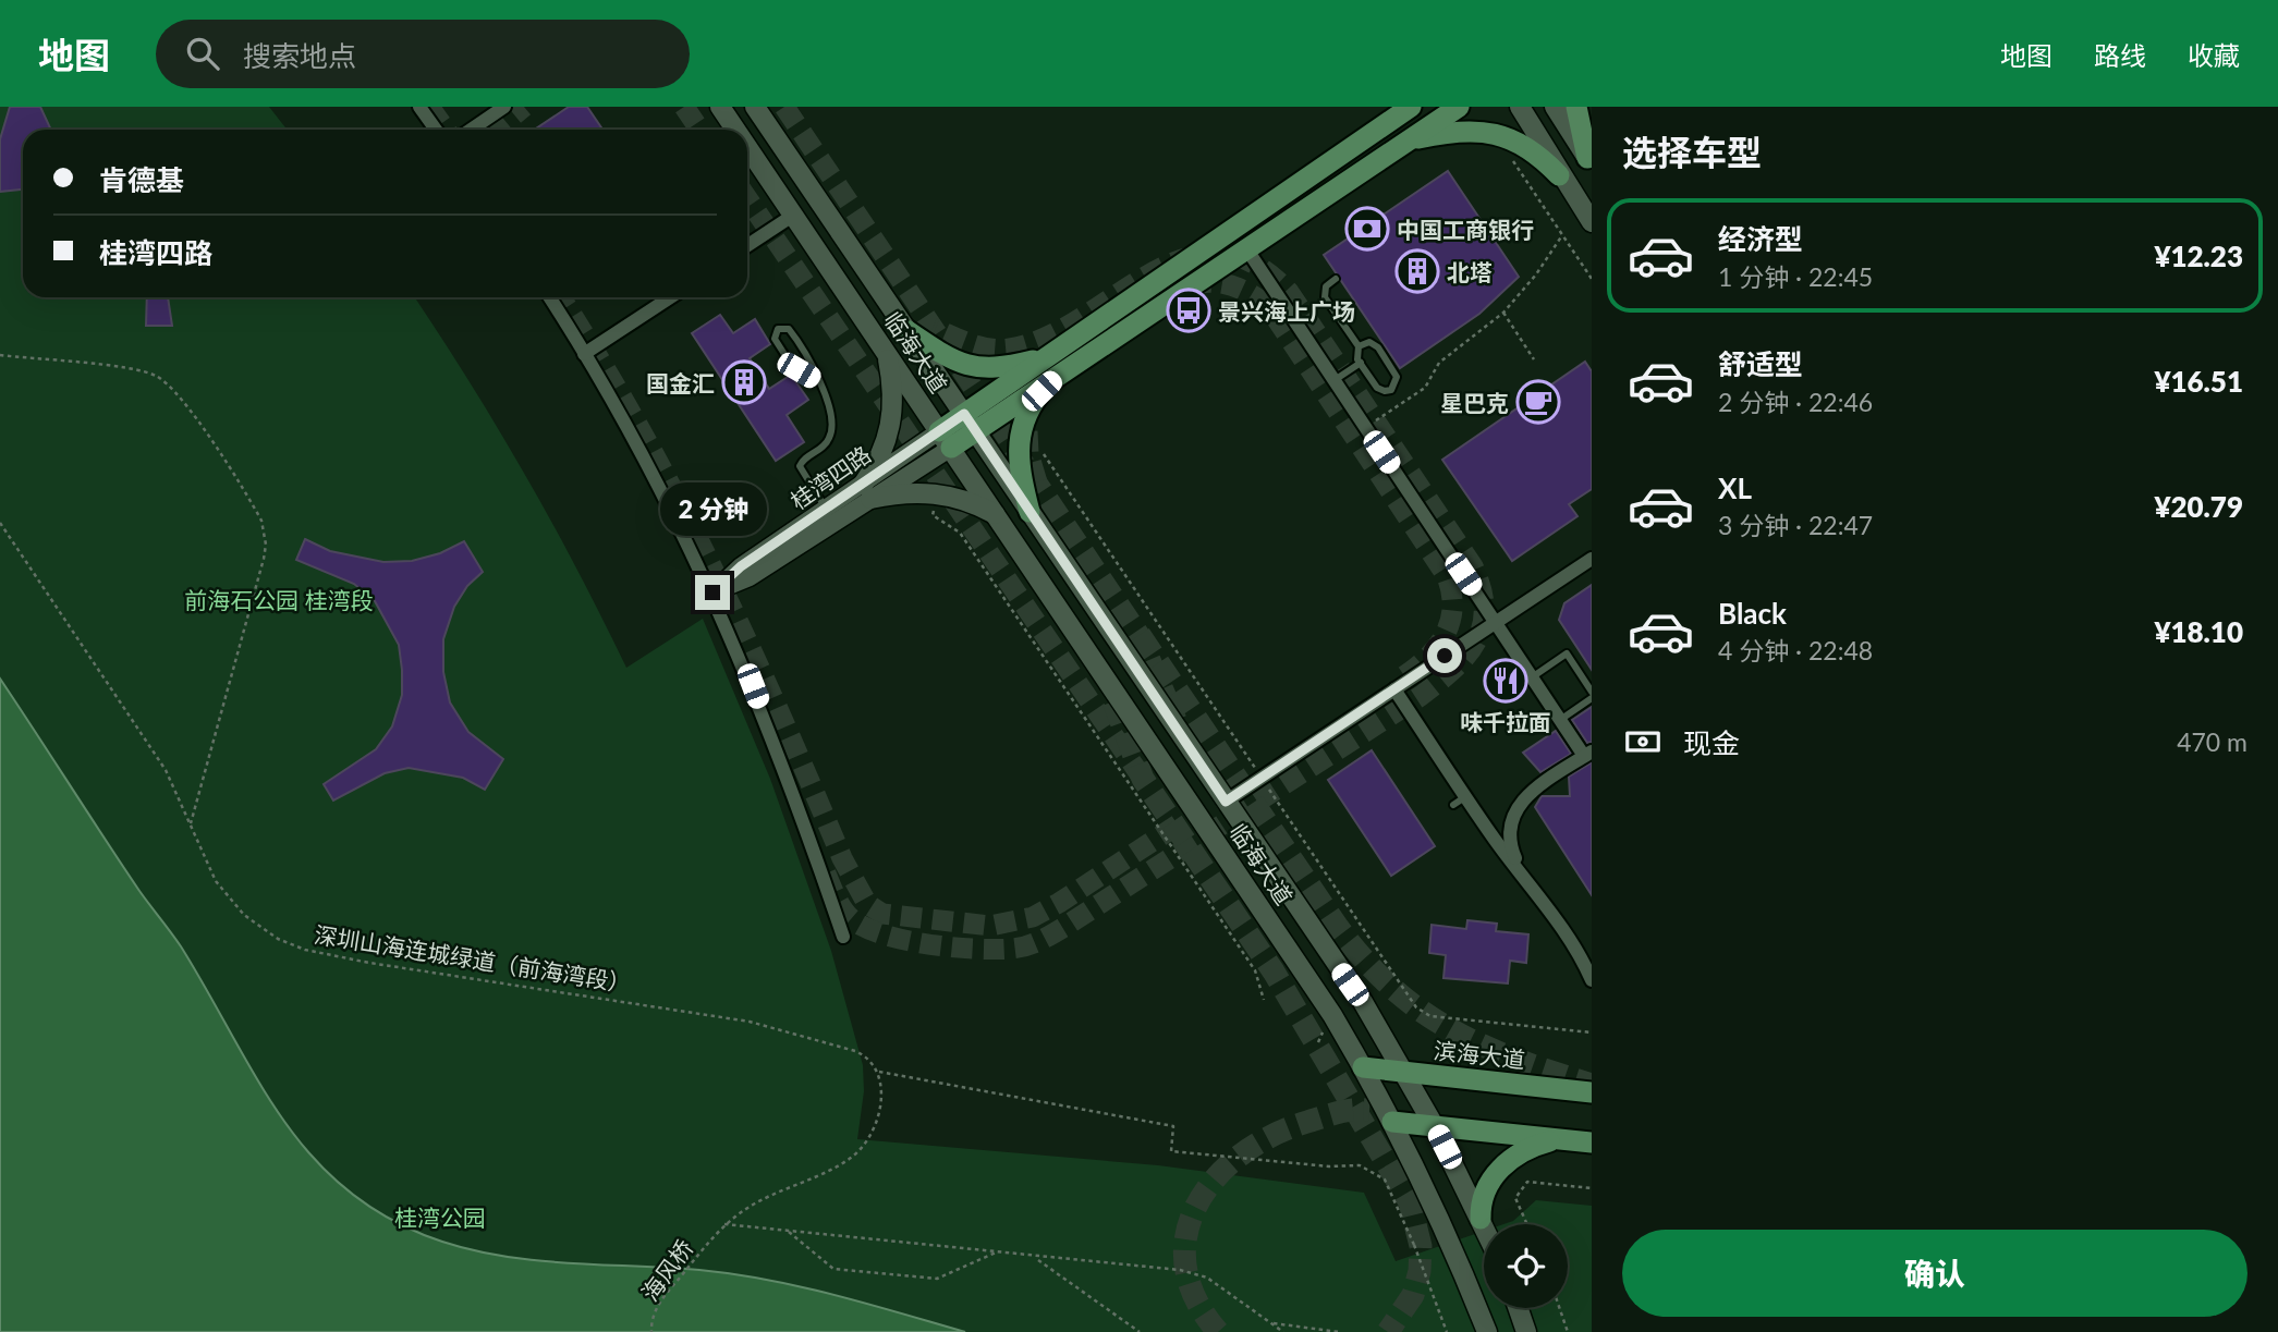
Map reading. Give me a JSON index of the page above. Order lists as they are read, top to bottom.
{
  "streets": {
    "main road": ["临海大道", "桂湾四路", "滨海大道"],
    "path": ["深圳山海连城绿道（前海湾段）", "海风桥"]
  },
  "crossings": [
    ["临海大道", "桂湾四路"],
    ["临海大道", "滨海大道"],
    ["深圳山海连城绿道（前海湾段）", "海风桥"]
  ],
  "parks": ["前海石公园 桂湾段", "桂湾公园"],
  "places": {
    "bank": ["中国工商银行"],
    "building": ["北塔", "国金汇"],
    "bus stop": ["景兴海上广场"],
    "cafe": ["星巴克"],
    "restaurant": ["味千拉面"]
  },
  "page": {
    "header": "地图",
    "search": "搜索地点",
    "nav": ["地图", "路线", "收藏"],
    "heading": "选择车型",
    "banner": ["肯德基", "桂湾四路"],
    "list": [
      {
        "name": "经济型",
        "note": "1 分钟 · 22:45",
        "value": "¥12.23"
      },
      {
        "name": "舒适型",
        "note": "2 分钟 · 22:46",
        "value": "¥16.51"
      },
      {
        "name": "XL",
        "note": "3 分钟 · 22:47",
        "value": "¥20.79"
      },
      {
        "name": "Black",
        "note": "4 分钟 · 22:48",
        "value": "¥18.10"
      }
    ],
    "bubble": "2 分钟",
    "pay": ["现金", "470 m"],
    "buttons": "确认"
  }
}
